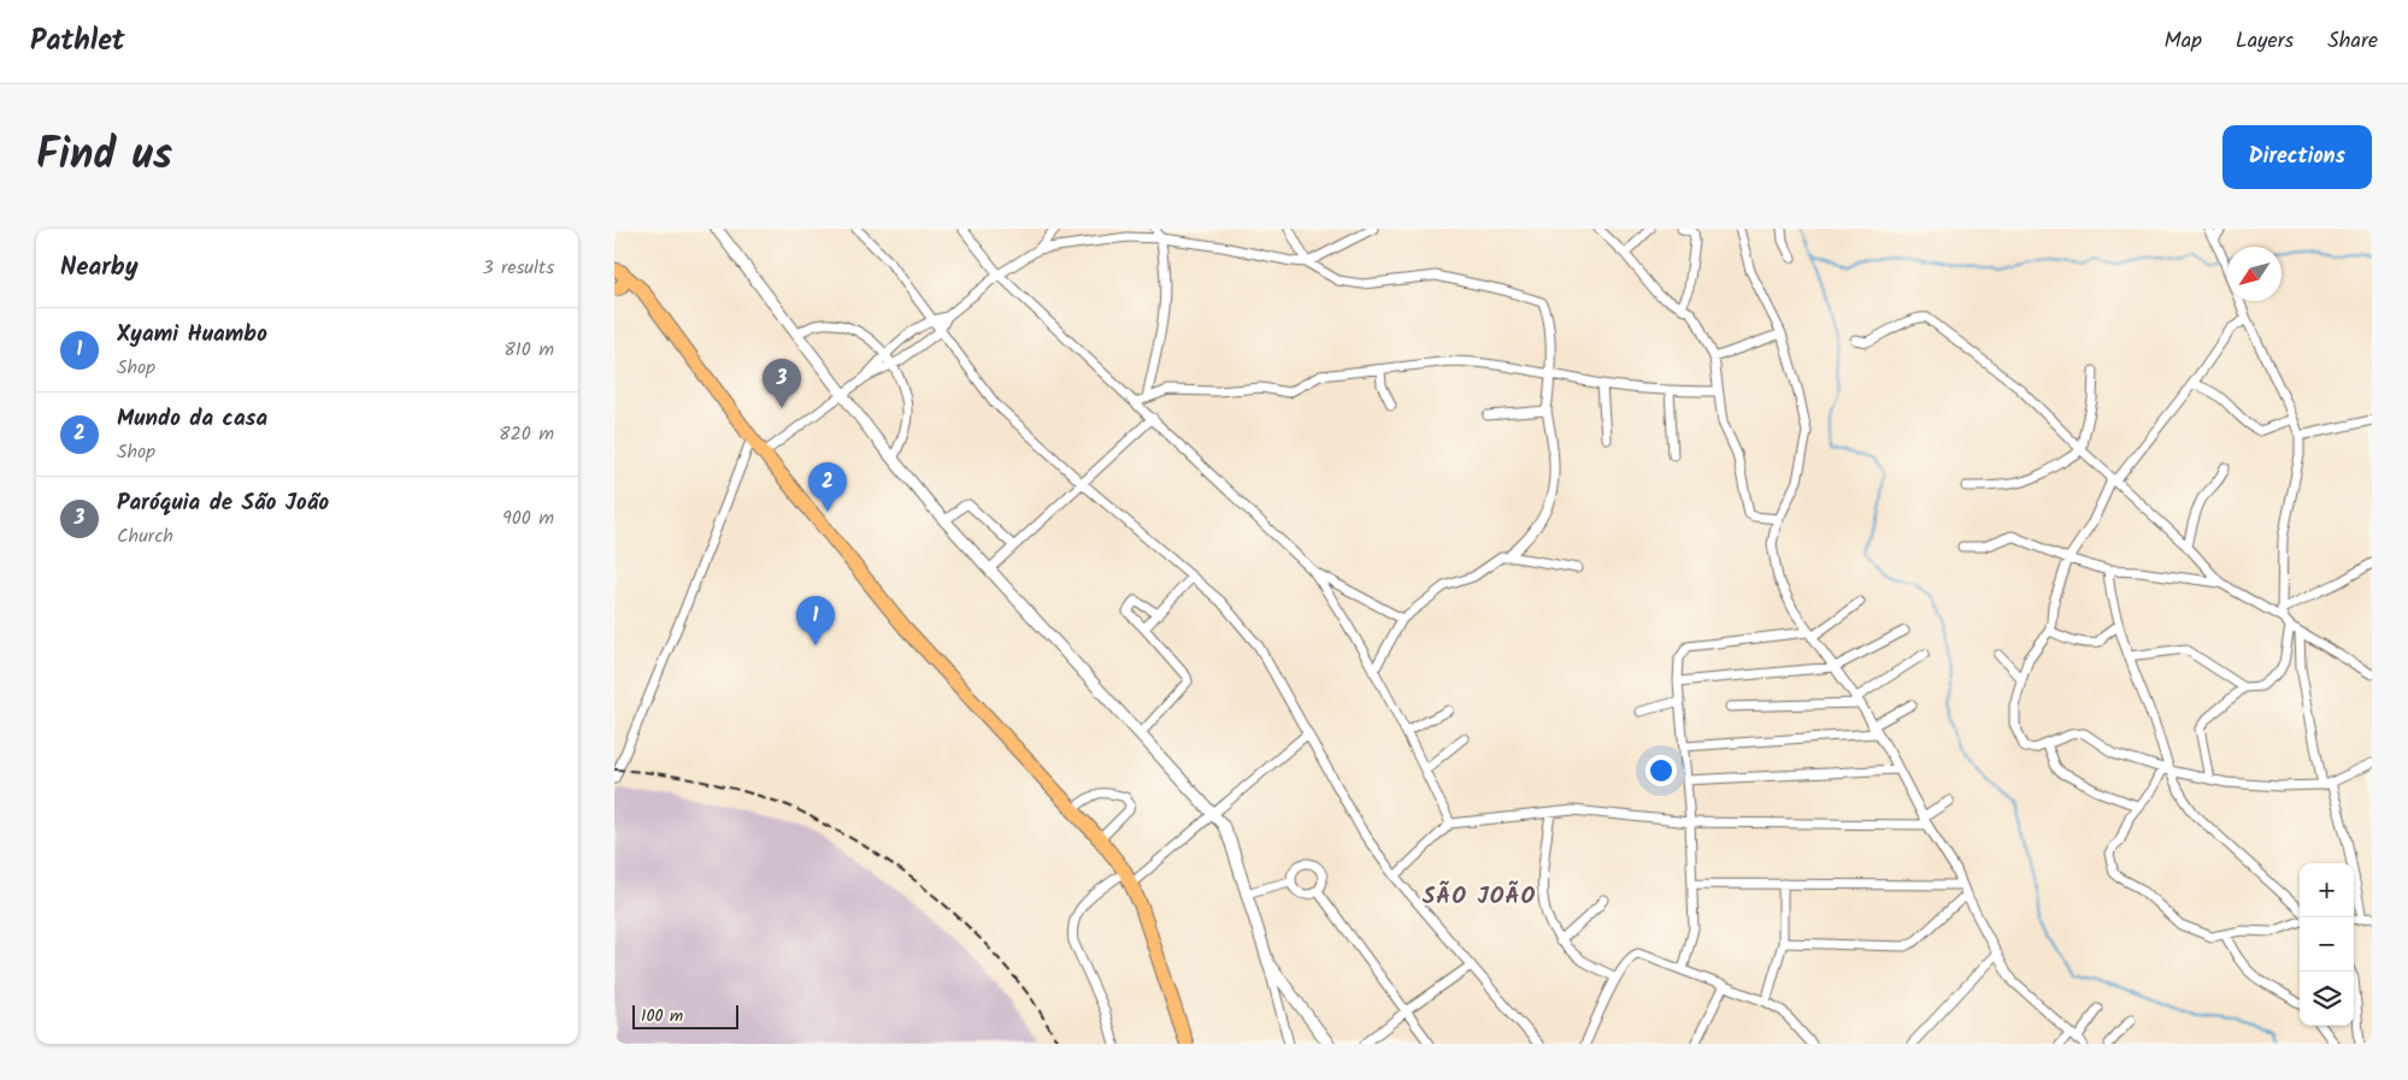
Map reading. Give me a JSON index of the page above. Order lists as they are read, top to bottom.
{
  "districts": ["SÃO JOÃO"],
  "scale_bar": "100 m",
  "north": "bottom left",
  "page": {
    "header": "Pathlet",
    "nav": ["Map", "Layers", "Share"],
    "title": "Find us",
    "buttons": "Directions",
    "heading": ["Nearby", "3 results"],
    "list": [
      {
        "mark": "1",
        "name": "Xyami Huambo",
        "note": "Shop",
        "value": "810 m"
      },
      {
        "mark": "2",
        "name": "Mundo da casa",
        "note": "Shop",
        "value": "820 m"
      },
      {
        "mark": "3",
        "name": "Paróquia de São João",
        "note": "Church",
        "value": "900 m"
      }
    ],
    "pins": ["3", "2", "1"],
    "map_buttons": ["+", "−"],
    "scale": "100 m"
  }
}
